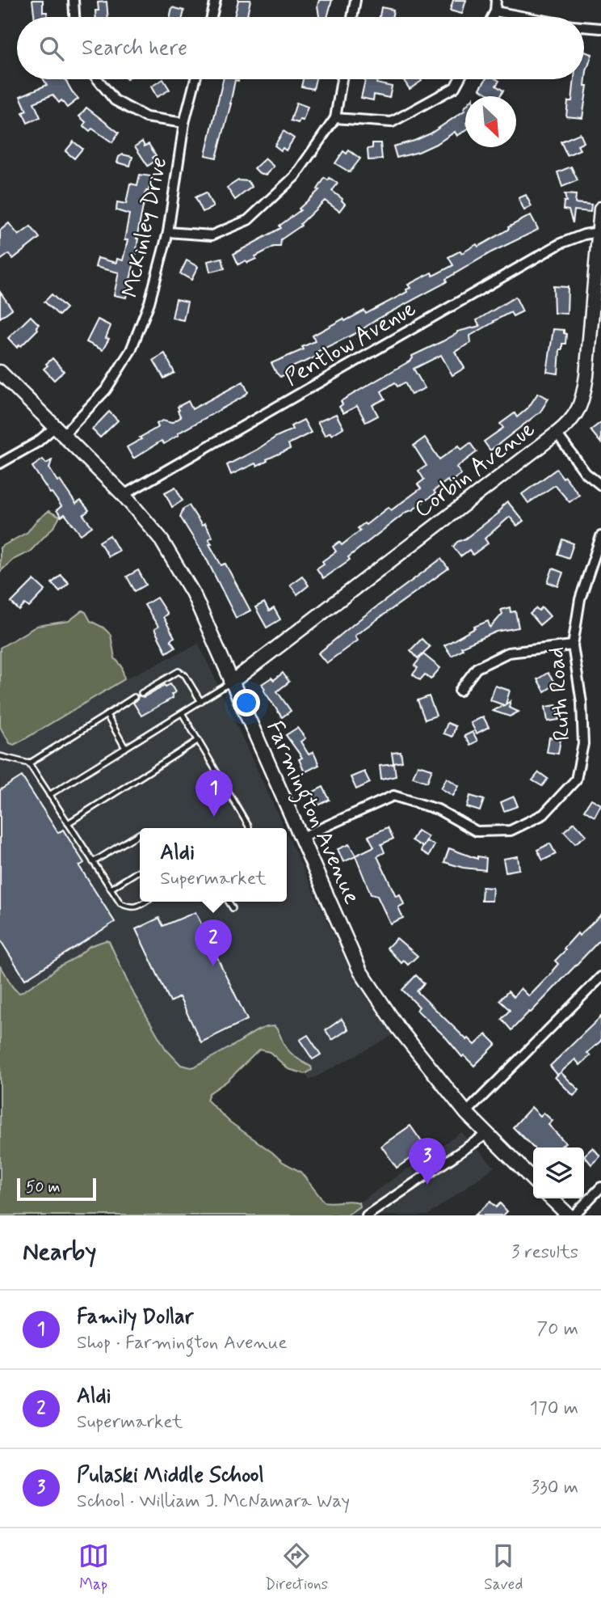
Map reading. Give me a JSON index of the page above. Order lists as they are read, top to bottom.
{
  "streets": {
    "main road": ["Corbin Avenue", "Farmington Avenue"],
    "street": ["McKinley Drive", "Pentlow Avenue", "Ruth Road"]
  },
  "crossings": [
    ["McKinley Drive", "Farmington Avenue"],
    ["Pentlow Avenue", "Corbin Avenue"],
    ["Pentlow Avenue", "Farmington Avenue"],
    ["Corbin Avenue", "Farmington Avenue"],
    ["Ruth Road", "Farmington Avenue"]
  ],
  "scale_bar": "50 m",
  "north": "bottom right",
  "page": {
    "search": "Search here",
    "pins": ["1", "2", "3"],
    "popup": ["Aldi", "Supermarket"],
    "scale": "50 m",
    "heading": ["Nearby", "3 results"],
    "list": [
      {
        "mark": "1",
        "name": "Family Dollar",
        "note": "Shop · Farmington Avenue",
        "value": "70 m"
      },
      {
        "mark": "2",
        "name": "Aldi",
        "note": "Supermarket",
        "value": "170 m"
      },
      {
        "mark": "3",
        "name": "Pulaski Middle School",
        "note": "School · William J. McNamara Way",
        "value": "330 m"
      }
    ],
    "nav": ["Map", "Directions", "Saved"]
  }
}
